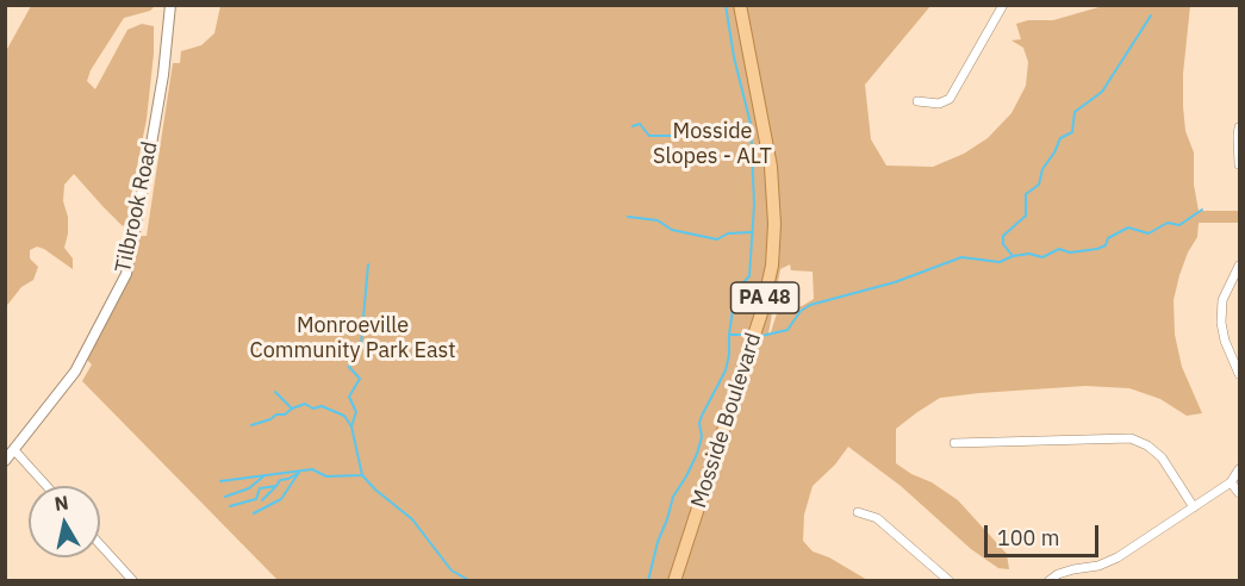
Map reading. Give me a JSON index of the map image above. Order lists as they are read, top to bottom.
{
  "streets": {
    "main road": ["PA 48", "Mosside Boulevard"],
    "street": ["Tilbrook Road"]
  },
  "parks": ["Mosside Slopes - ALT", "Monroeville Community Park East"],
  "scale_bar": "100 m",
  "north": "top"
}
